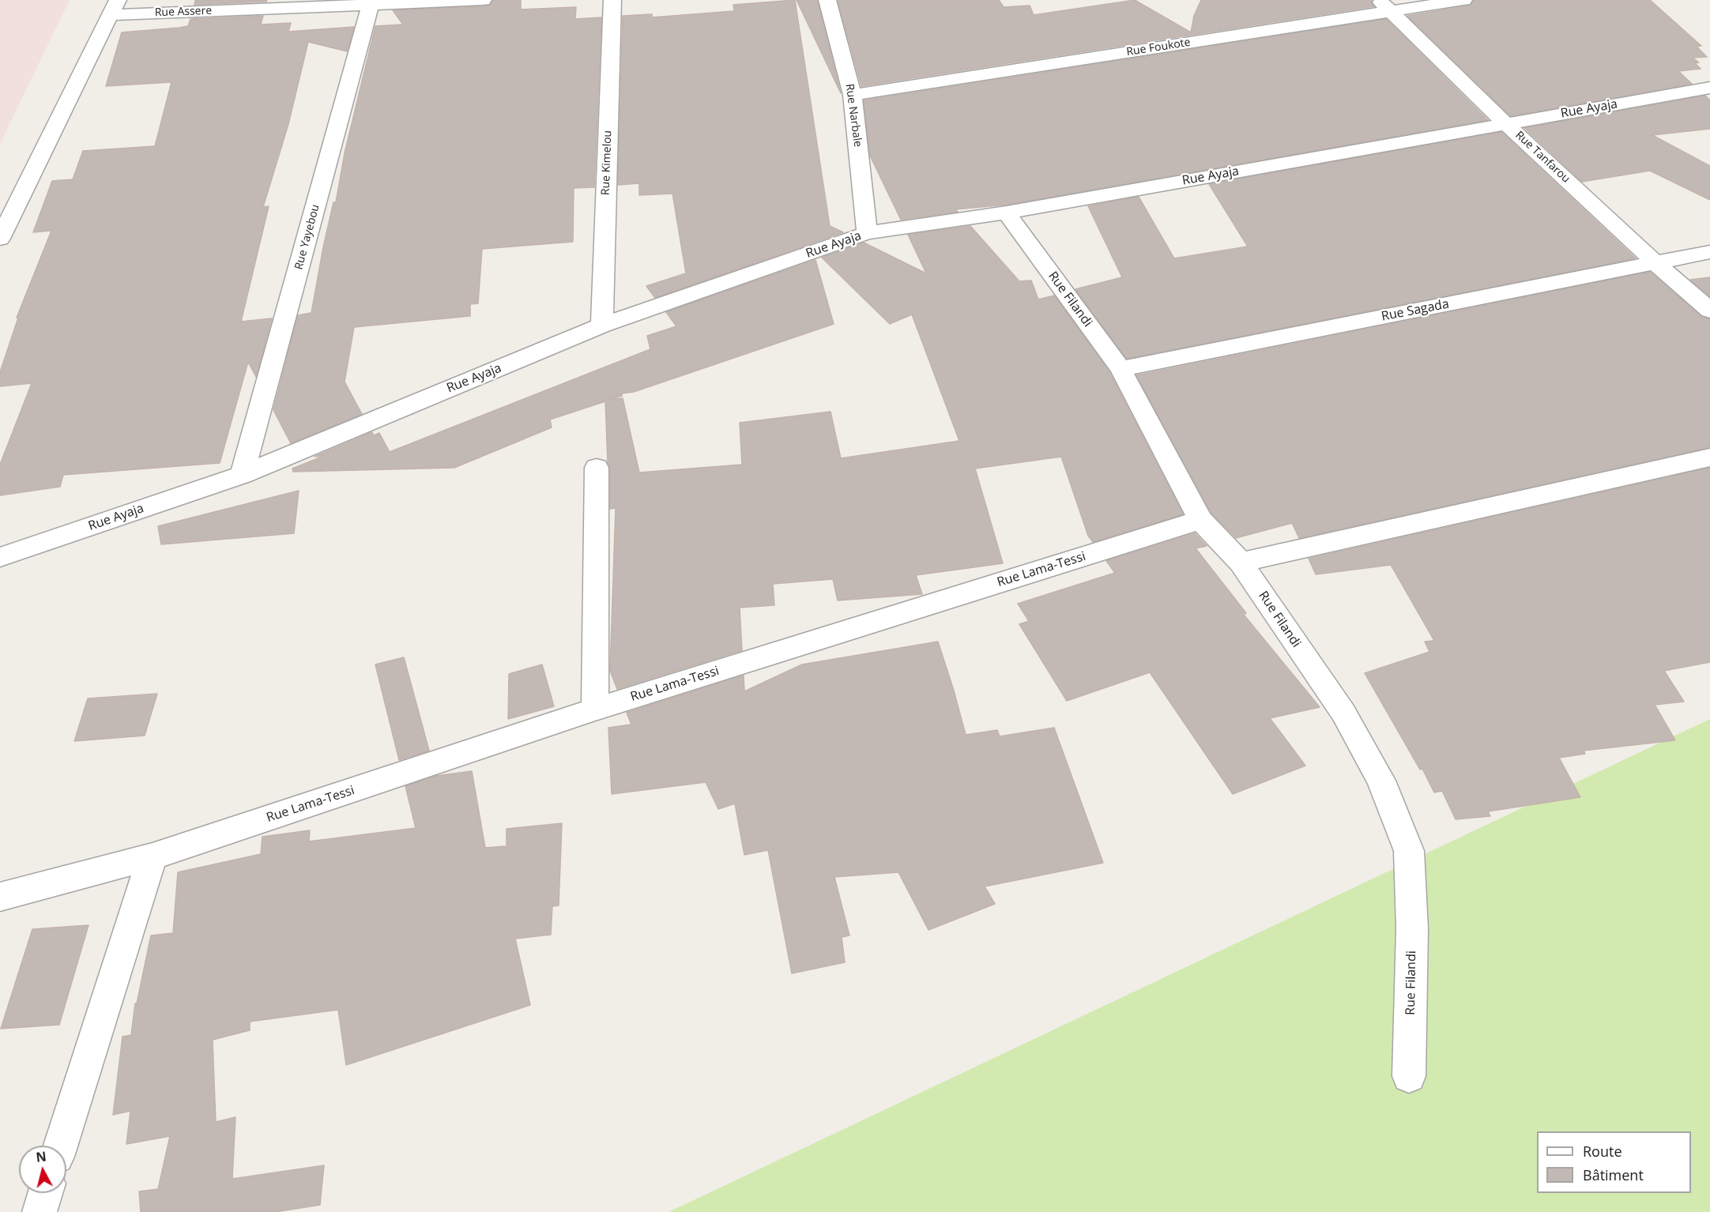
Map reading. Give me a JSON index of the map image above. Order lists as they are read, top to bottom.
{
  "streets": {
    "street": [
      "Rue Assere",
      "Rue Foukote",
      "Rue Ayaja",
      "Rue Narbale",
      "Rue Tanfarou",
      "Rue Kimelou",
      "Rue Yayebou",
      "Rue Filandi",
      "Rue Sagada",
      "Rue Lama-Tessi"
    ]
  },
  "crossings": [
    ["Rue Assere", "Rue Yayebou"],
    ["Rue Foukote", "Rue Narbale"],
    ["Rue Foukote", "Rue Tanfarou"],
    ["Rue Ayaja", "Rue Narbale"],
    ["Rue Ayaja", "Rue Tanfarou"],
    ["Rue Ayaja", "Rue Kimelou"],
    ["Rue Ayaja", "Rue Yayebou"],
    ["Rue Ayaja", "Rue Filandi"],
    ["Rue Tanfarou", "Rue Sagada"],
    ["Rue Filandi", "Rue Sagada"],
    ["Rue Filandi", "Rue Lama-Tessi"]
  ],
  "legend": ["Route", "Bâtiment"],
  "north": "top"
}
